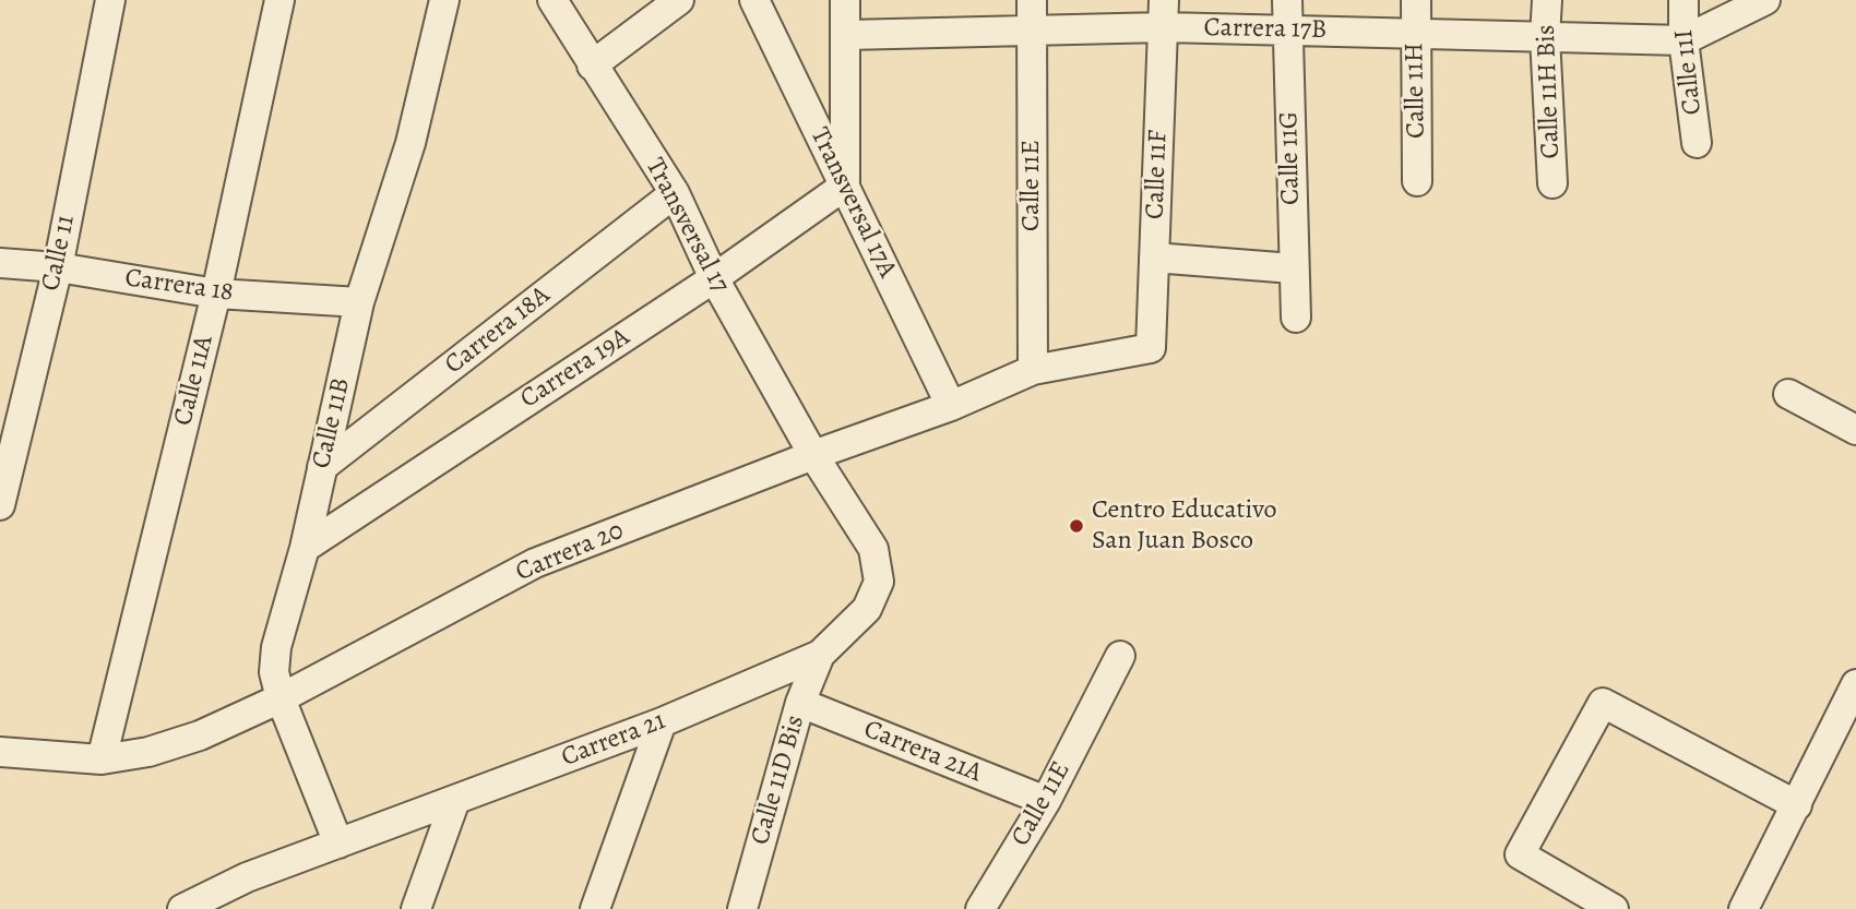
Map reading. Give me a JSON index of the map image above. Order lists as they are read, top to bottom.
{
  "streets": {
    "street": [
      "Carrera 17B",
      "Calle 11I",
      "Calle 11H",
      "Calle 11H Bis",
      "Calle 11G",
      "Calle 11F",
      "Calle 11E",
      "Transversal 17A",
      "Transversal 17",
      "Calle 11",
      "Carrera 18",
      "Carrera 18A",
      "Carrera 19A",
      "Calle 11A",
      "Calle 11B",
      "Carrera 20",
      "Carrera 21",
      "Carrera 21A",
      "Calle 11D Bis"
    ]
  },
  "crossings": [
    ["Carrera 17B", "Calle 11I"],
    ["Carrera 17B", "Calle 11H"],
    ["Carrera 17B", "Calle 11H Bis"],
    ["Carrera 17B", "Calle 11G"],
    ["Carrera 17B", "Calle 11F"],
    ["Carrera 17B", "Calle 11E"],
    ["Calle 11F", "Carrera 20"],
    ["Calle 11E", "Carrera 20"],
    ["Calle 11E", "Carrera 21A"],
    ["Transversal 17A", "Carrera 19A"],
    ["Transversal 17A", "Carrera 20"],
    ["Transversal 17", "Carrera 18A"],
    ["Transversal 17", "Carrera 19A"],
    ["Transversal 17", "Carrera 20"],
    ["Transversal 17", "Carrera 21"],
    ["Calle 11", "Carrera 18"],
    ["Carrera 18", "Calle 11A"],
    ["Carrera 18", "Calle 11B"],
    ["Carrera 18A", "Calle 11B"],
    ["Carrera 19A", "Calle 11B"],
    ["Calle 11A", "Carrera 20"],
    ["Calle 11B", "Carrera 20"],
    ["Calle 11B", "Carrera 21"],
    ["Carrera 20", "Carrera 21"],
    ["Carrera 21", "Calle 11D Bis"],
    ["Carrera 21A", "Calle 11D Bis"]
  ],
  "places": ["Centro Educativo San Juan Bosco"]
}
